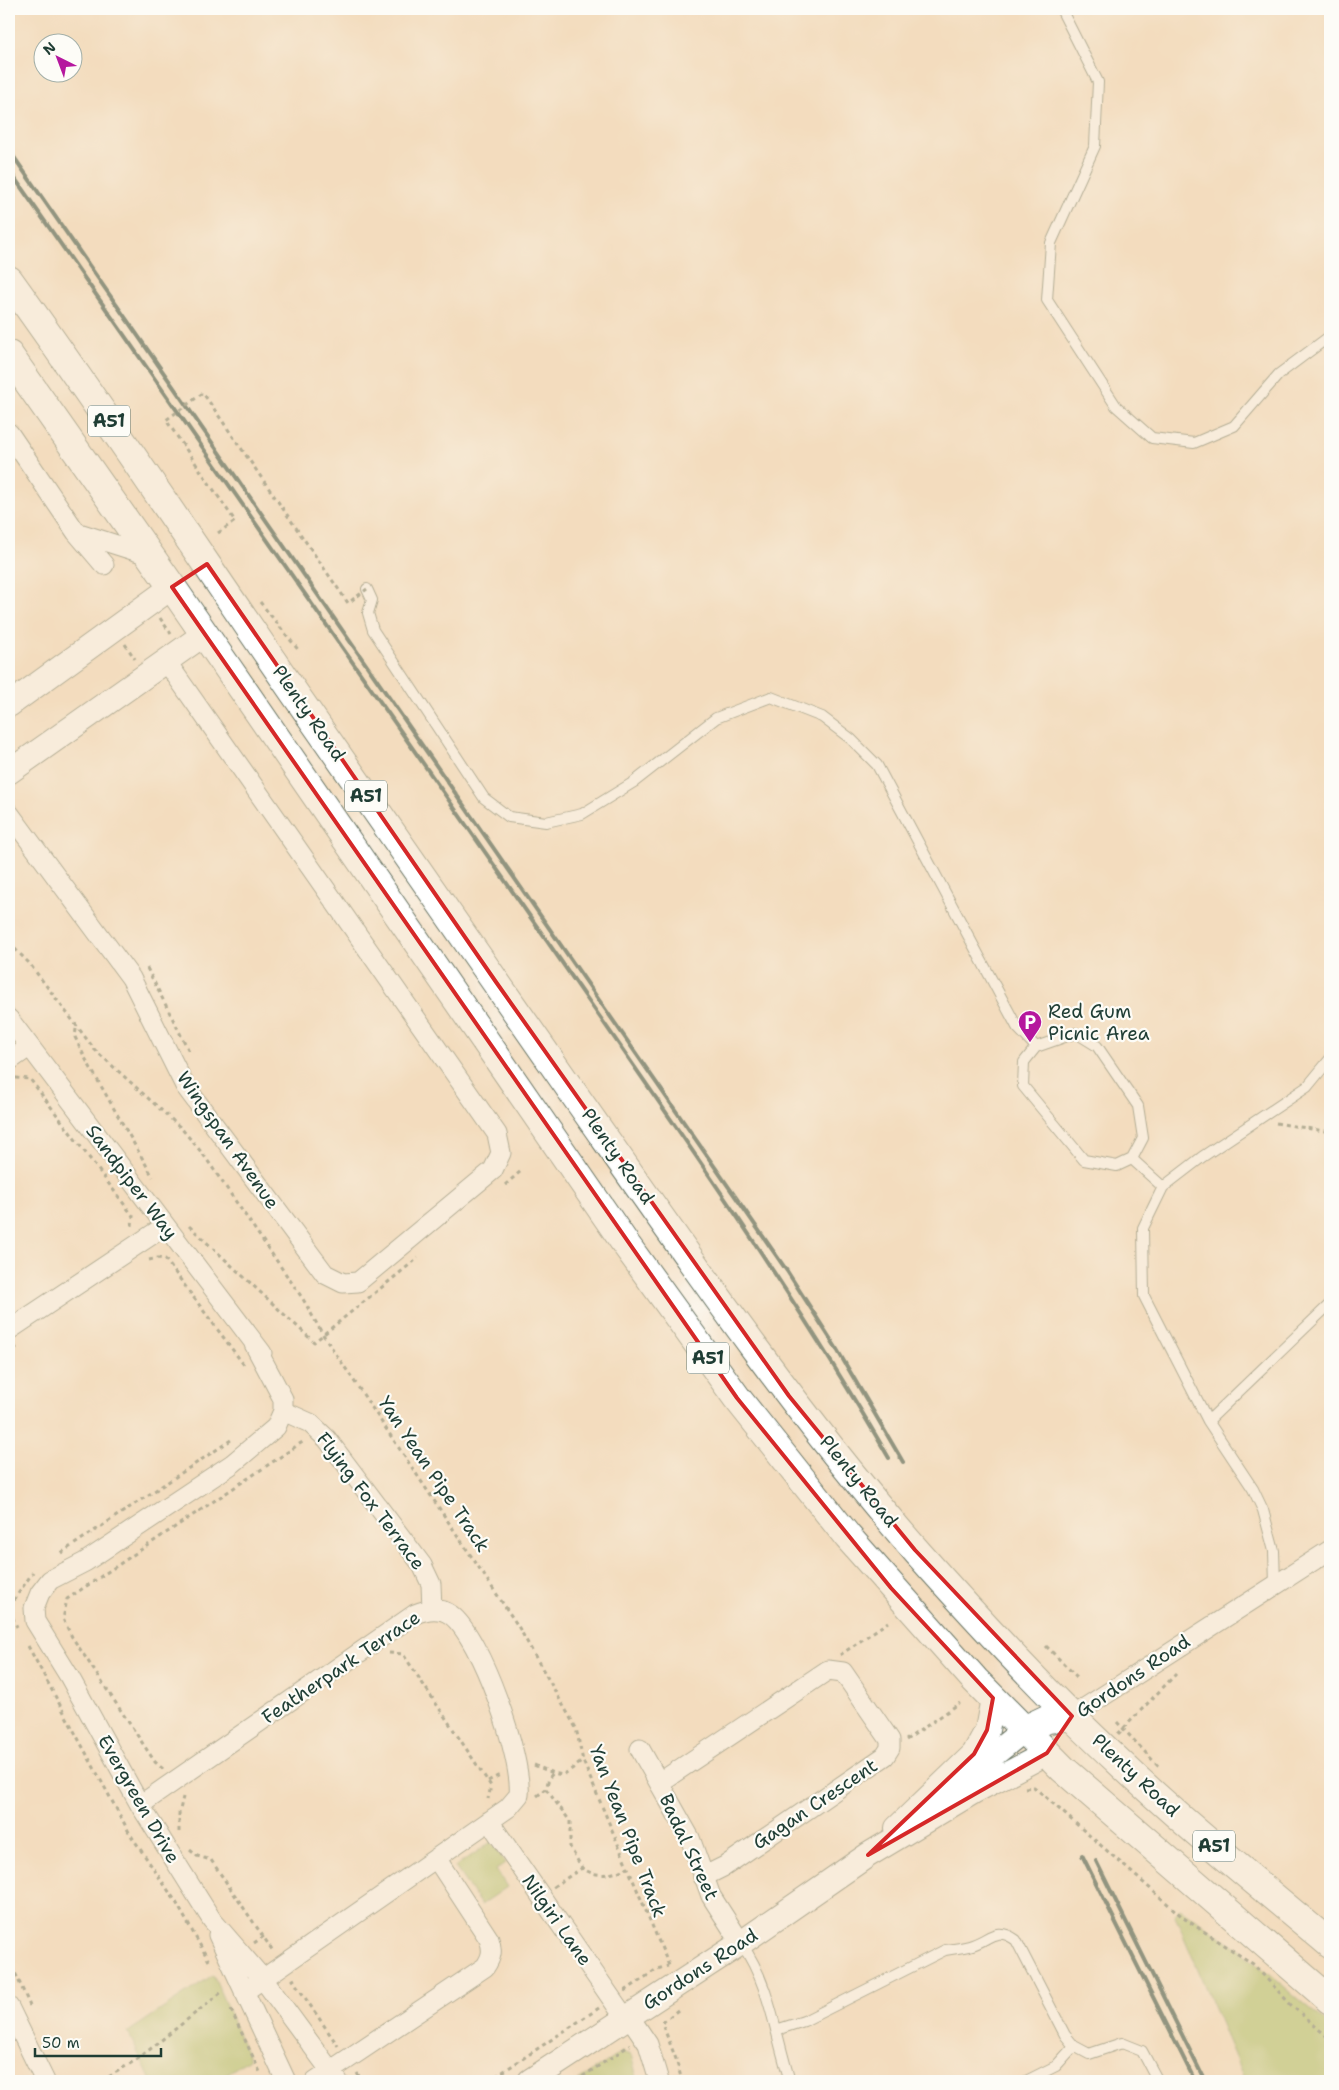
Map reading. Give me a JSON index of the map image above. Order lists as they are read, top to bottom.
{
  "streets": {
    "highway": ["A51", "Plenty Road", "Gordons Road"],
    "street": [
      "Wingspan Avenue",
      "Sandpiper Way",
      "Flying Fox Terrace",
      "Featherpark Terrace",
      "Evergreen Drive",
      "Gagan Crescent",
      "Badal Street",
      "Nilgiri Lane"
    ],
    "path": ["Yan Yean Pipe Track"]
  },
  "crossings": [
    ["A51", "Gordons Road"],
    ["Plenty Road", "Gordons Road"],
    ["Sandpiper Way", "Flying Fox Terrace"],
    ["Sandpiper Way", "Evergreen Drive"],
    ["Yan Yean Pipe Track", "Gordons Road"],
    ["Flying Fox Terrace", "Featherpark Terrace"],
    ["Flying Fox Terrace", "Evergreen Drive"],
    ["Featherpark Terrace", "Evergreen Drive"],
    ["Featherpark Terrace", "Nilgiri Lane"],
    ["Gordons Road", "Badal Street"],
    ["Gordons Road", "Nilgiri Lane"],
    ["Gagan Crescent", "Badal Street"]
  ],
  "places": {
    "parking": ["Red Gum Picnic Area"]
  },
  "scale_bar": "50 m",
  "north": "top left"
}
